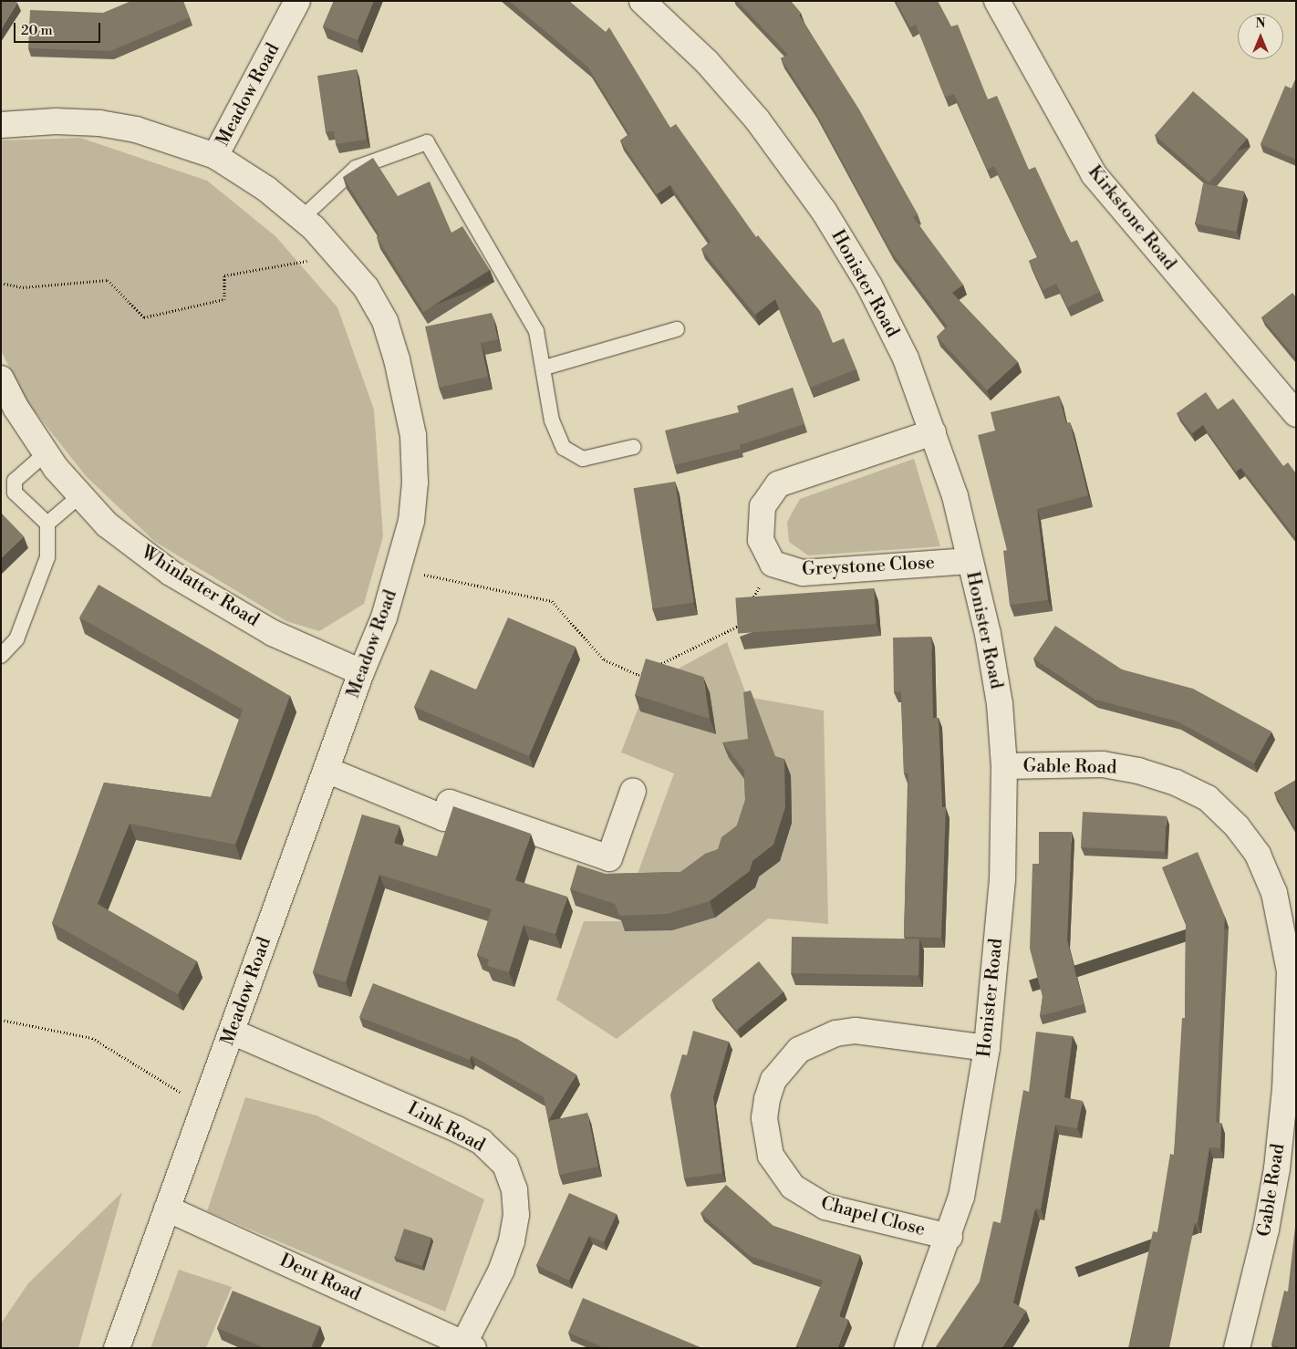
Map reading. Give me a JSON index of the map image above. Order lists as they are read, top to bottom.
{
  "streets": {
    "street": [
      "Meadow Road",
      "Kirkstone Road",
      "Honister Road",
      "Greystone Close",
      "Whinlatter Road",
      "Gable Road",
      "Link Road",
      "Chapel Close",
      "Dent Road"
    ]
  },
  "crossings": [
    ["Meadow Road", "Whinlatter Road"],
    ["Meadow Road", "Link Road"],
    ["Meadow Road", "Dent Road"],
    ["Honister Road", "Greystone Close"],
    ["Honister Road", "Gable Road"],
    ["Honister Road", "Chapel Close"],
    ["Link Road", "Dent Road"]
  ],
  "scale_bar": "20 m",
  "north": "top"
}
